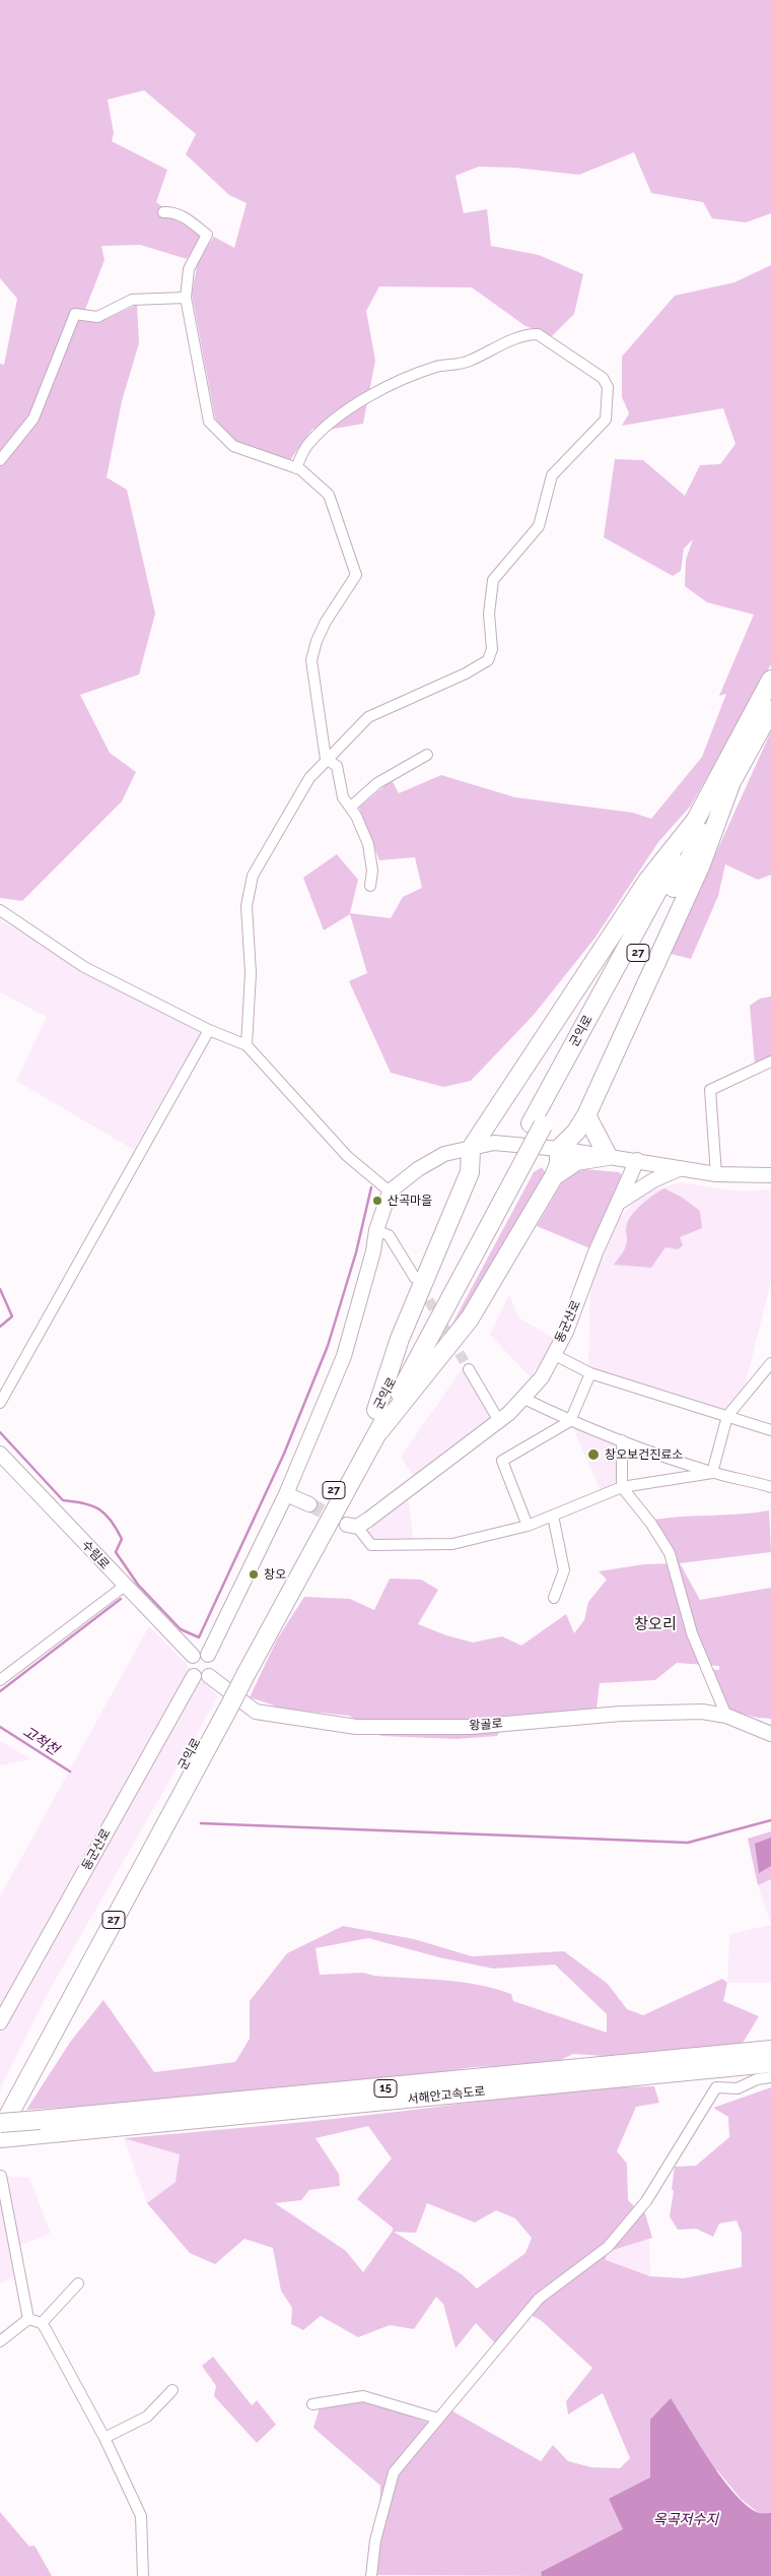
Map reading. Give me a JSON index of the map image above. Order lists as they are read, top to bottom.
{
  "streets": {
    "highway": [
      "27",
      "군익로",
      "15",
      "서해안고속도로"
    ],
    "street": ["동군산로", "수림로", "왕골로"]
  },
  "crossings": [
    ["동군산로", "수림로"],
    ["동군산로", "왕골로"],
    ["수림로", "왕골로"]
  ],
  "districts": ["창오리"],
  "water": ["고척천", "옥곡저수지"],
  "places": ["산곡마을", "창오보건진료소", "창오"]
}
